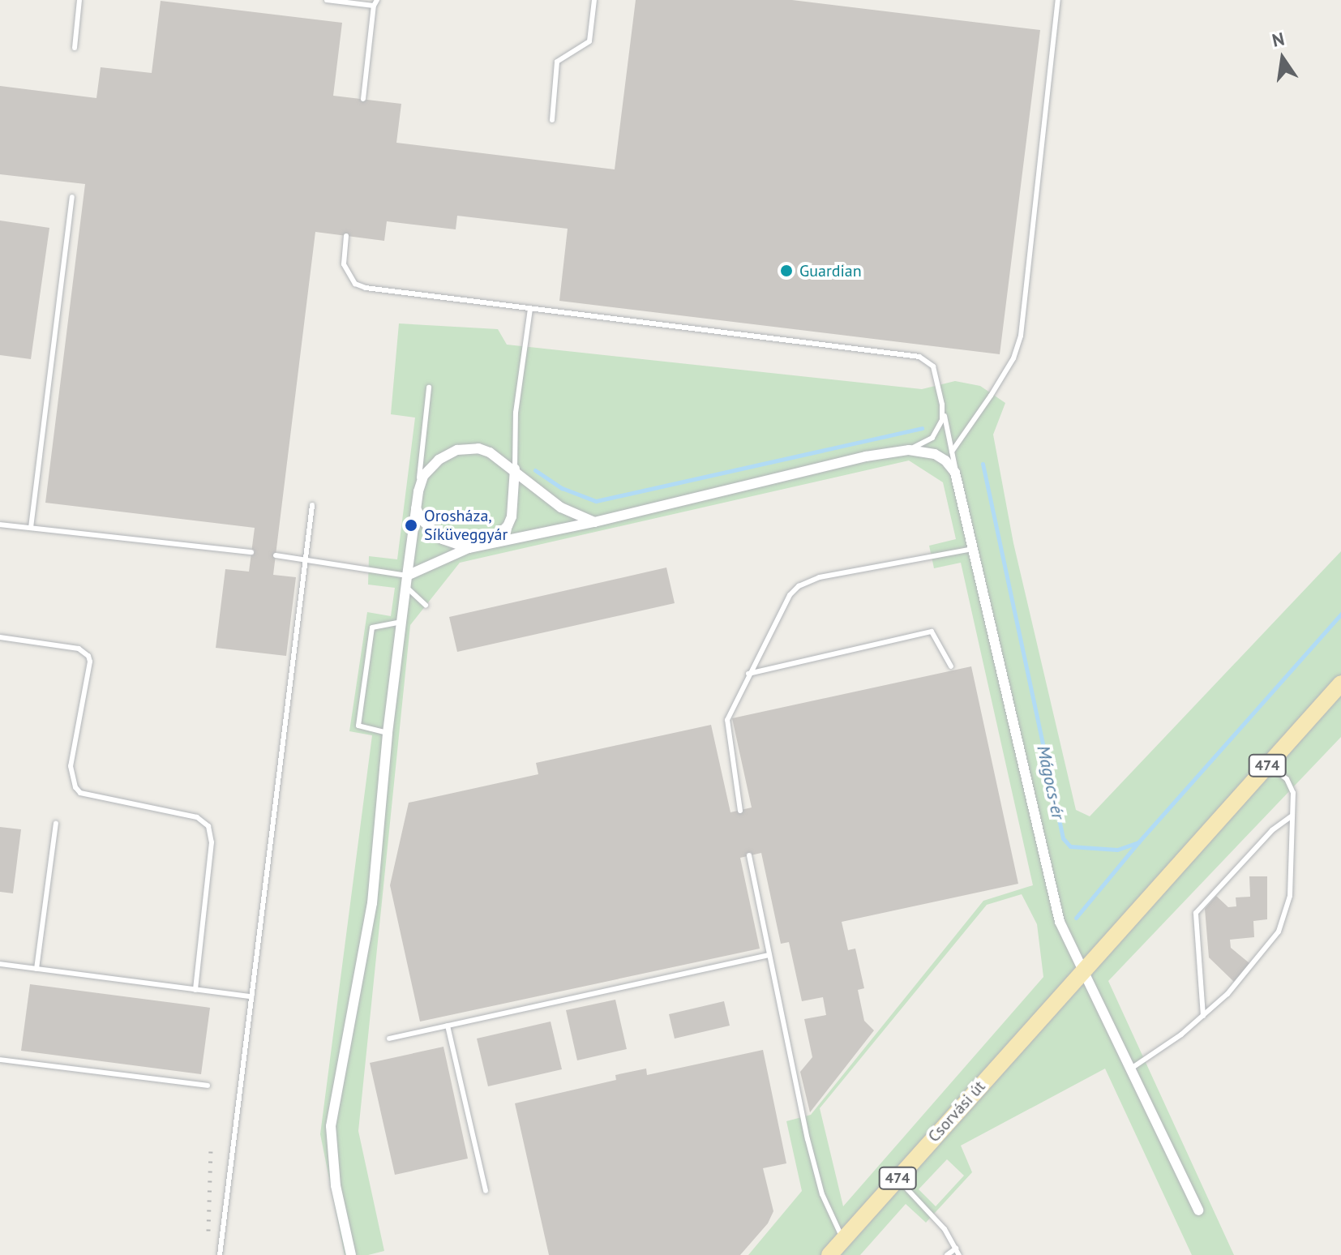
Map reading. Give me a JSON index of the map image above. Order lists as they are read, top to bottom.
{
  "streets": {
    "main road": ["474", "Csorvási út"]
  },
  "crossings": [
    ["474", "Csorvási út"]
  ],
  "water": ["Mágocs-ér"],
  "places": ["Guardian", "Orosháza, Síküveggyár"],
  "north": "top"
}
